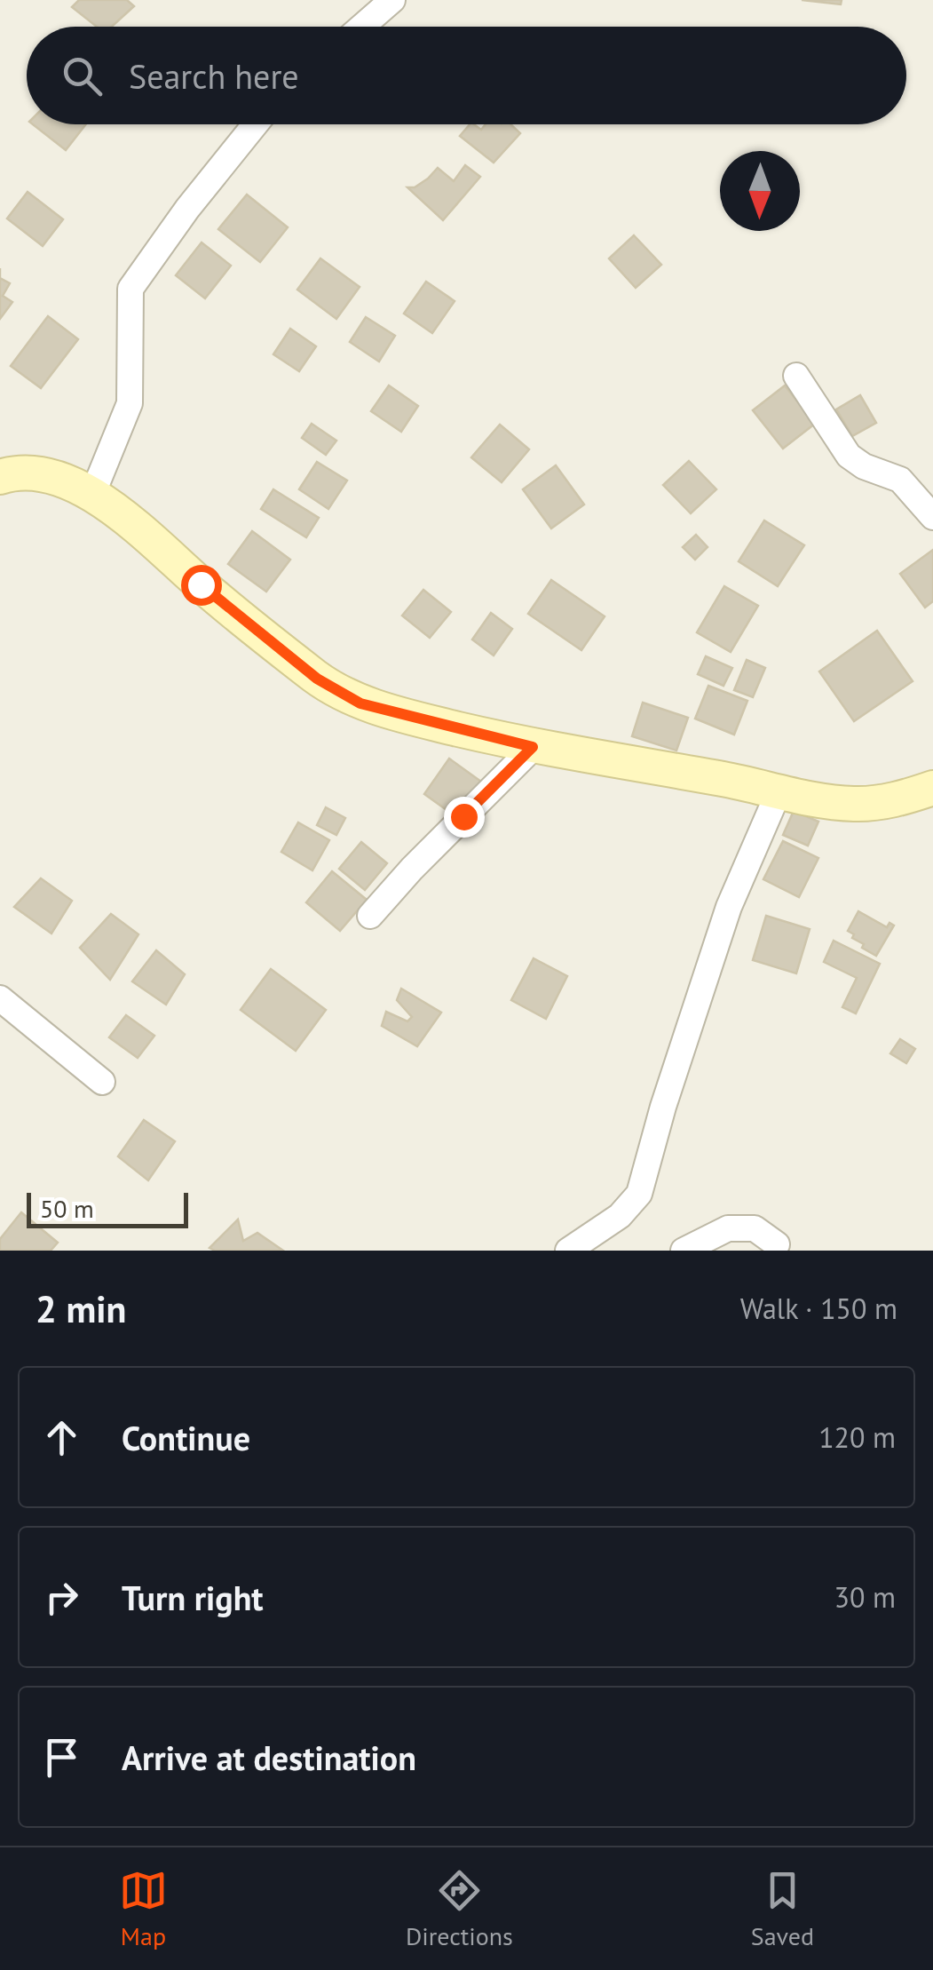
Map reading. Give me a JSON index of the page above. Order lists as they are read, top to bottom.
{
  "scale_bar": "50 m",
  "north": "bottom",
  "page": {
    "search": "Search here",
    "scale": "50 m",
    "heading": ["2 min", "Walk · 150 m"],
    "list": [
      ["Continue", "120 m"],
      ["Turn right", "30 m"],
      "Arrive at destination"
    ],
    "nav": ["Map", "Directions", "Saved"]
  }
}
